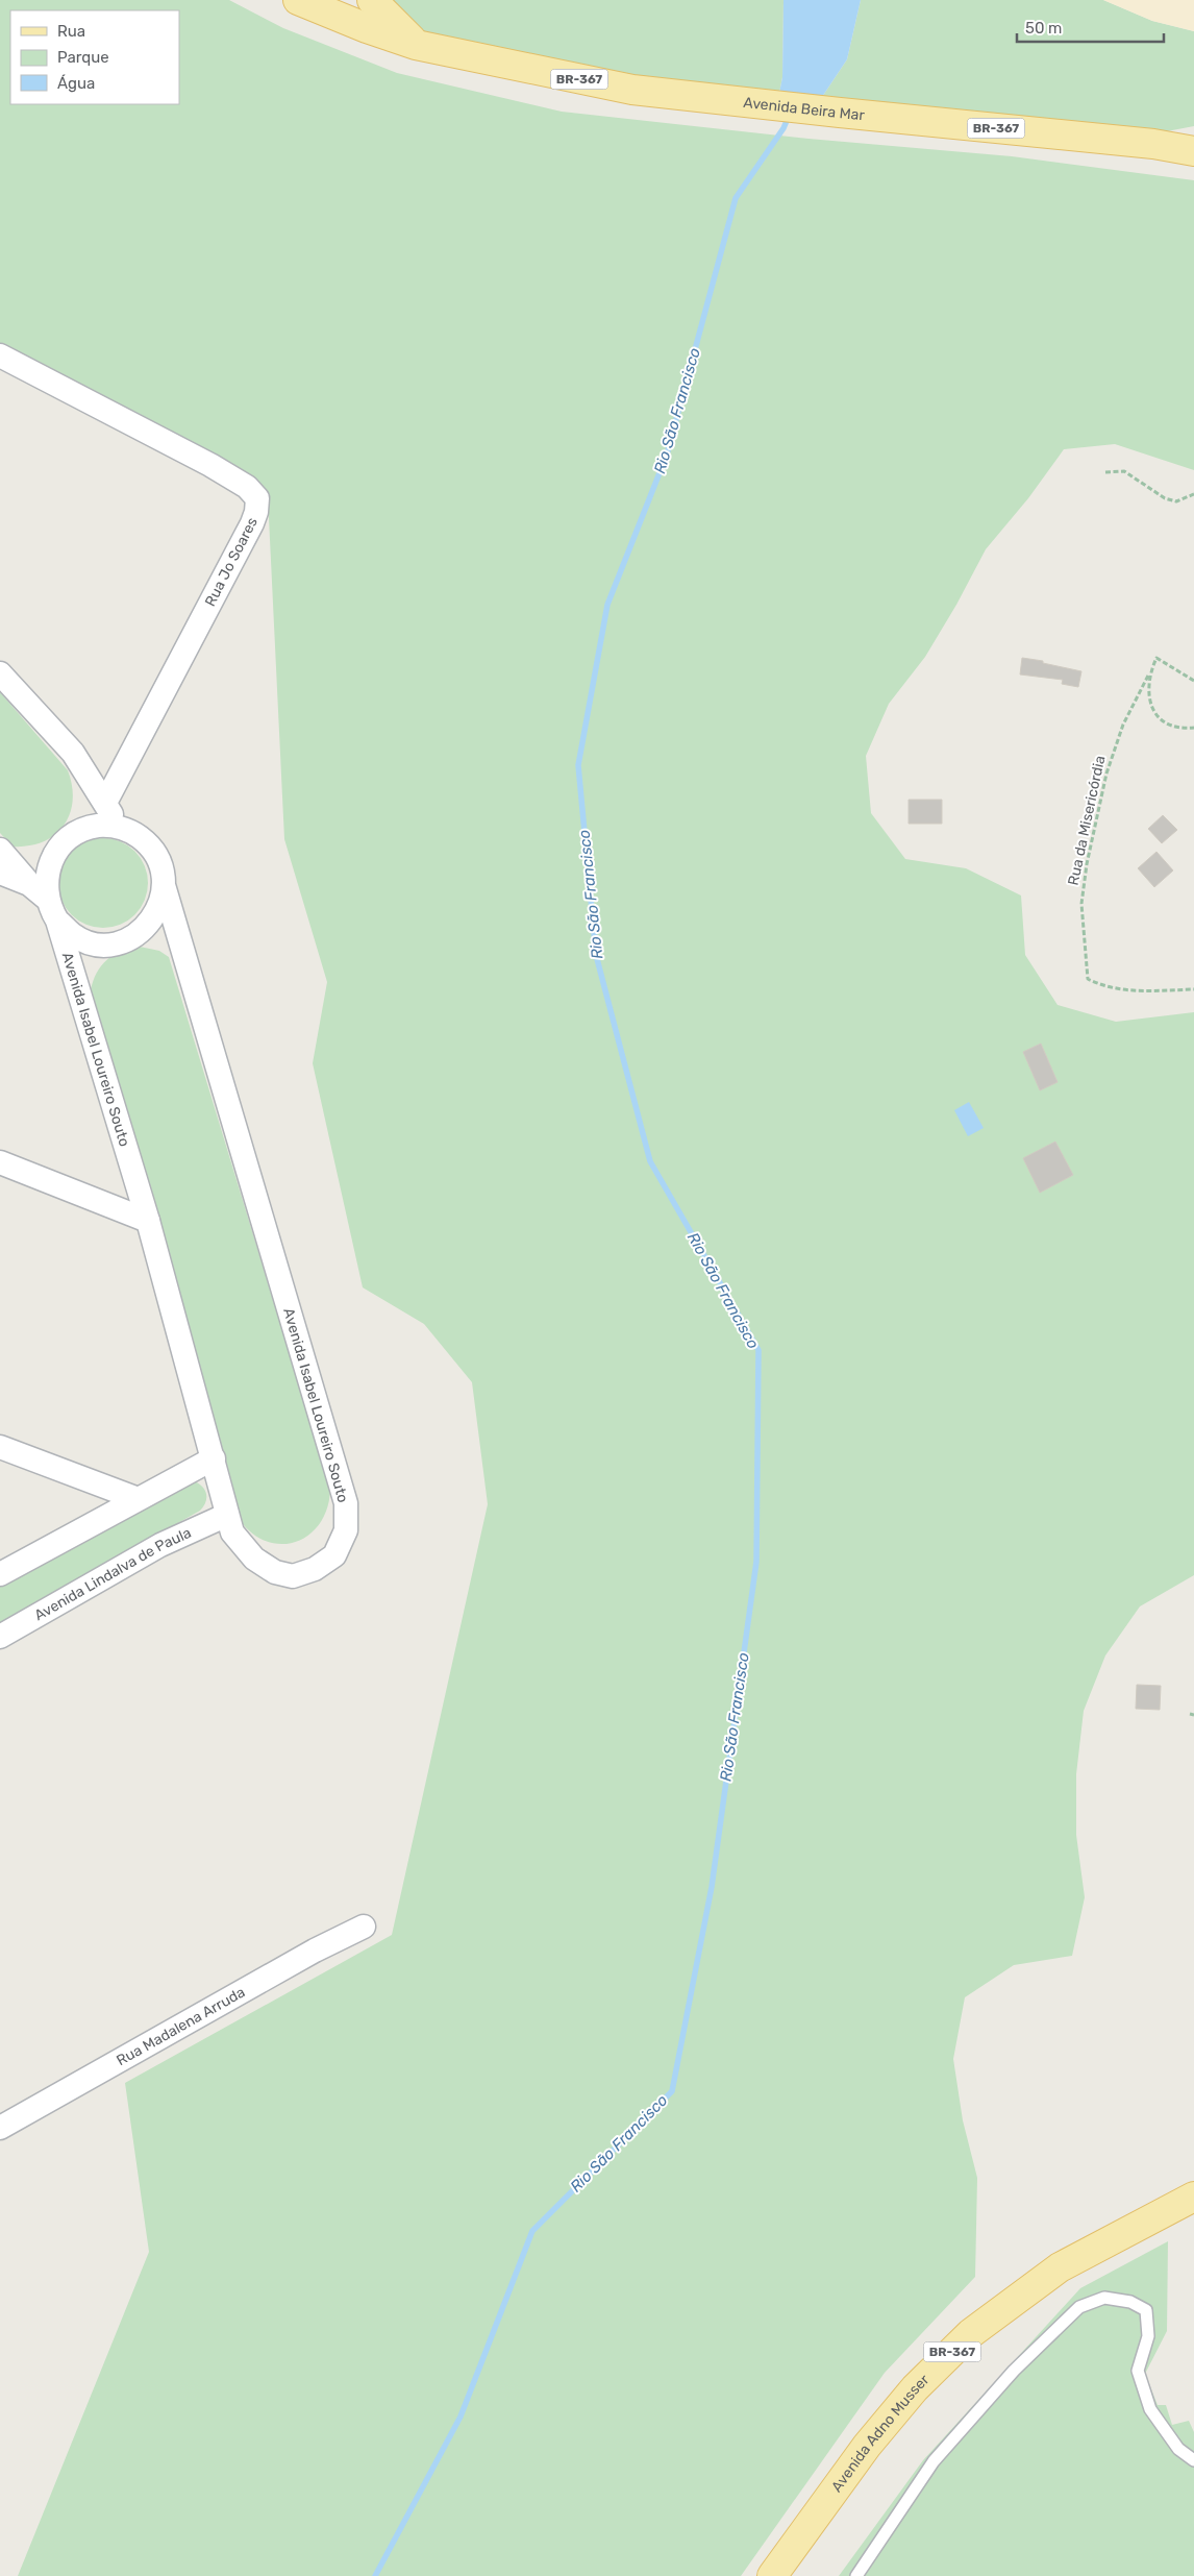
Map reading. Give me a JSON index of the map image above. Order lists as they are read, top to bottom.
{
  "streets": {
    "main road": ["BR-367", "Avenida Beira Mar", "Avenida Adno Musser"],
    "street": [
      "Rua Jo Soares",
      "Avenida Isabel Loureiro Souto",
      "Avenida Lindalva de Paula",
      "Rua Madalena Arruda"
    ],
    "path": ["Rua da Misericórdia"]
  },
  "crossings": [
    ["BR-367", "Avenida Beira Mar"],
    ["Avenida Isabel Loureiro Souto", "Avenida Lindalva de Paula"]
  ],
  "water": ["Rio São Francisco"],
  "legend": ["Rua", "Parque", "Água"],
  "scale_bar": "50 m"
}
